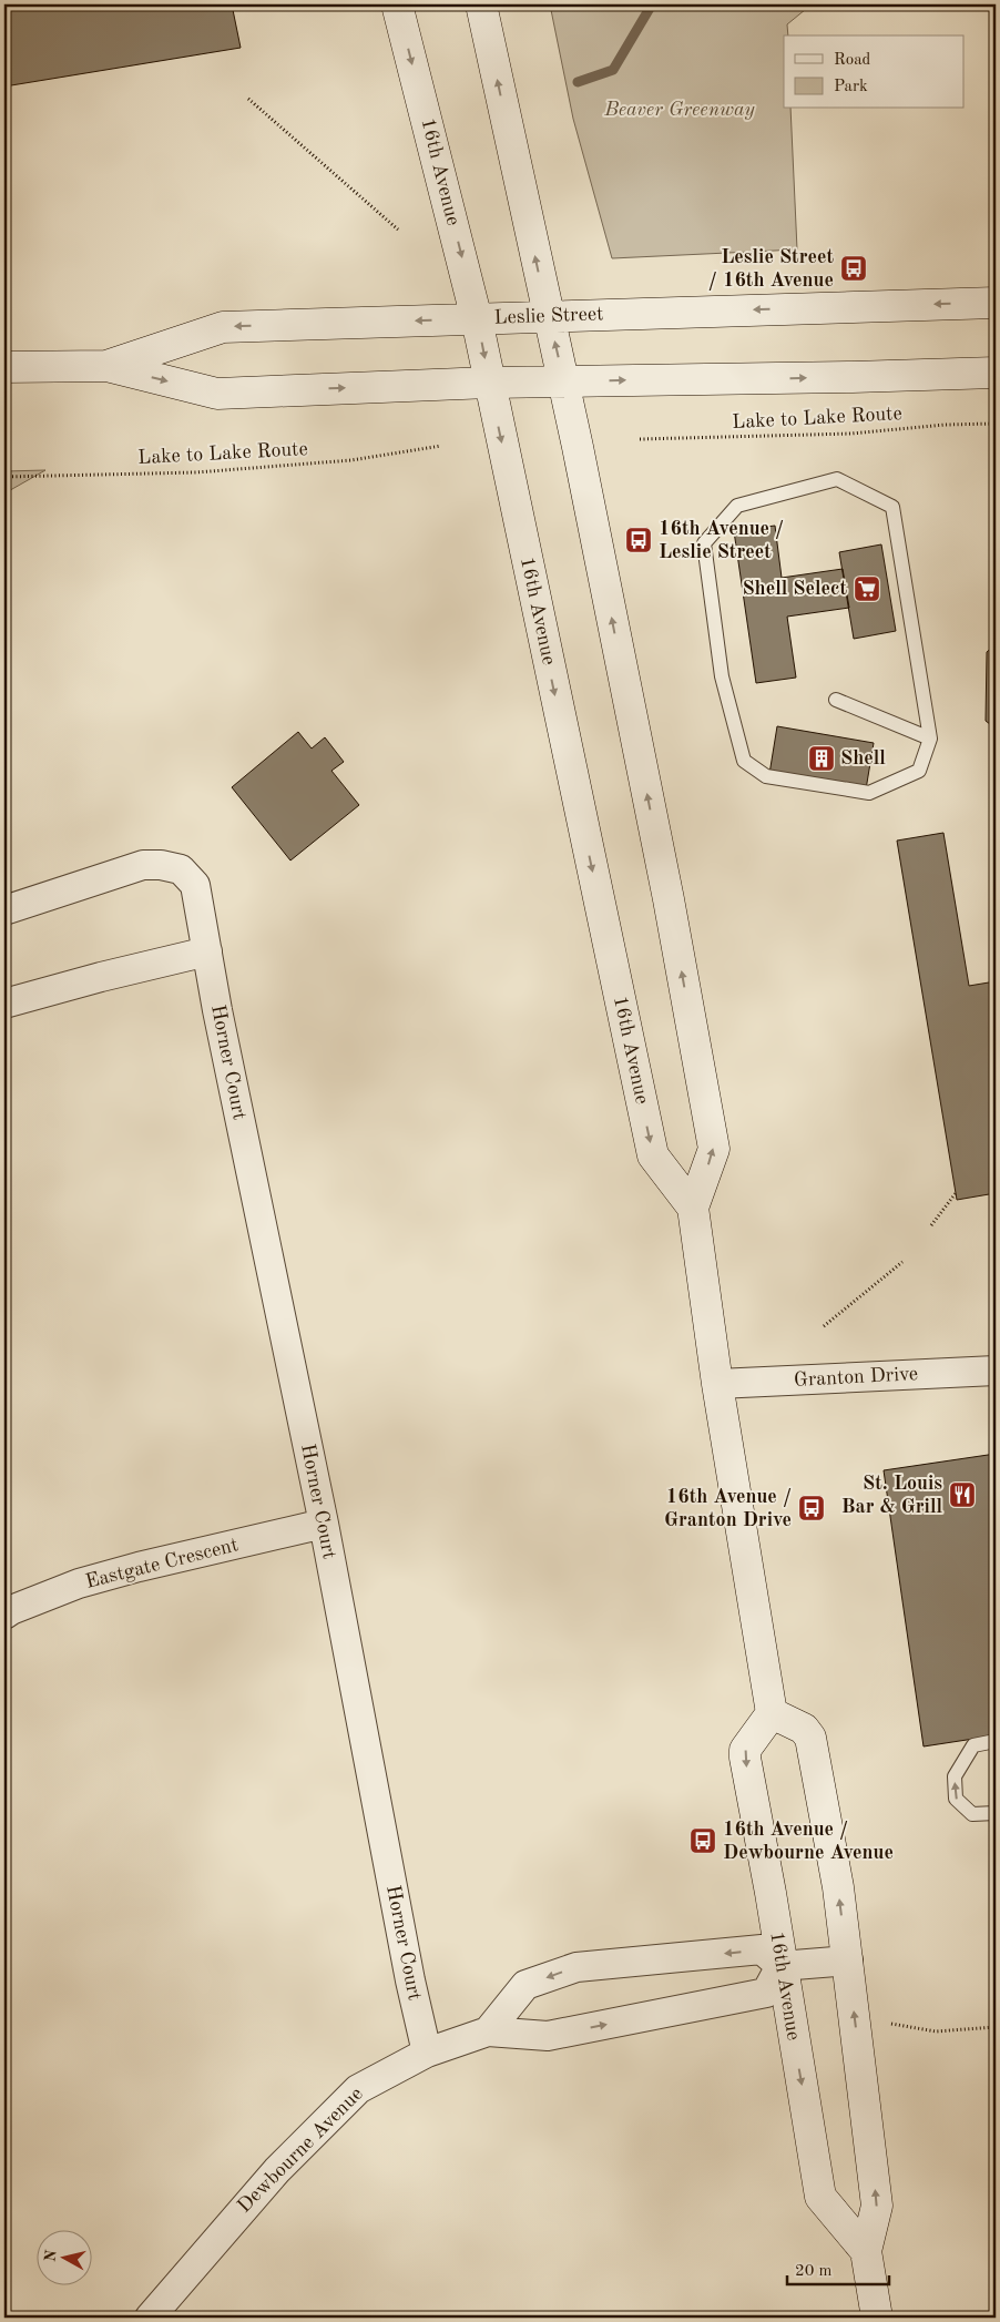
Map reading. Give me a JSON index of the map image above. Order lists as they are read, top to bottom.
{
  "streets": {
    "main road": ["16th Avenue", "Leslie Street"],
    "street": [
      "Horner Court",
      "Granton Drive",
      "Eastgate Crescent",
      "Dewbourne Avenue"
    ],
    "path": ["Lake to Lake Route"]
  },
  "crossings": [
    ["16th Avenue", "Leslie Street"],
    ["16th Avenue", "Dewbourne Avenue"],
    ["Horner Court", "Eastgate Crescent"],
    ["Horner Court", "Dewbourne Avenue"]
  ],
  "parks": ["Beaver Greenway"],
  "places": {
    "bus stop": [
      "Leslie Street / 16th Avenue",
      "16th Avenue / Leslie Street",
      "16th Avenue / Granton Drive",
      "16th Avenue / Dewbourne Avenue"
    ],
    "supermarket": ["Shell Select"],
    "building": ["Shell"],
    "restaurant": ["St. Louis Bar & Grill"]
  },
  "legend": ["Road", "Park"],
  "scale_bar": "20 m",
  "north": "left"
}
